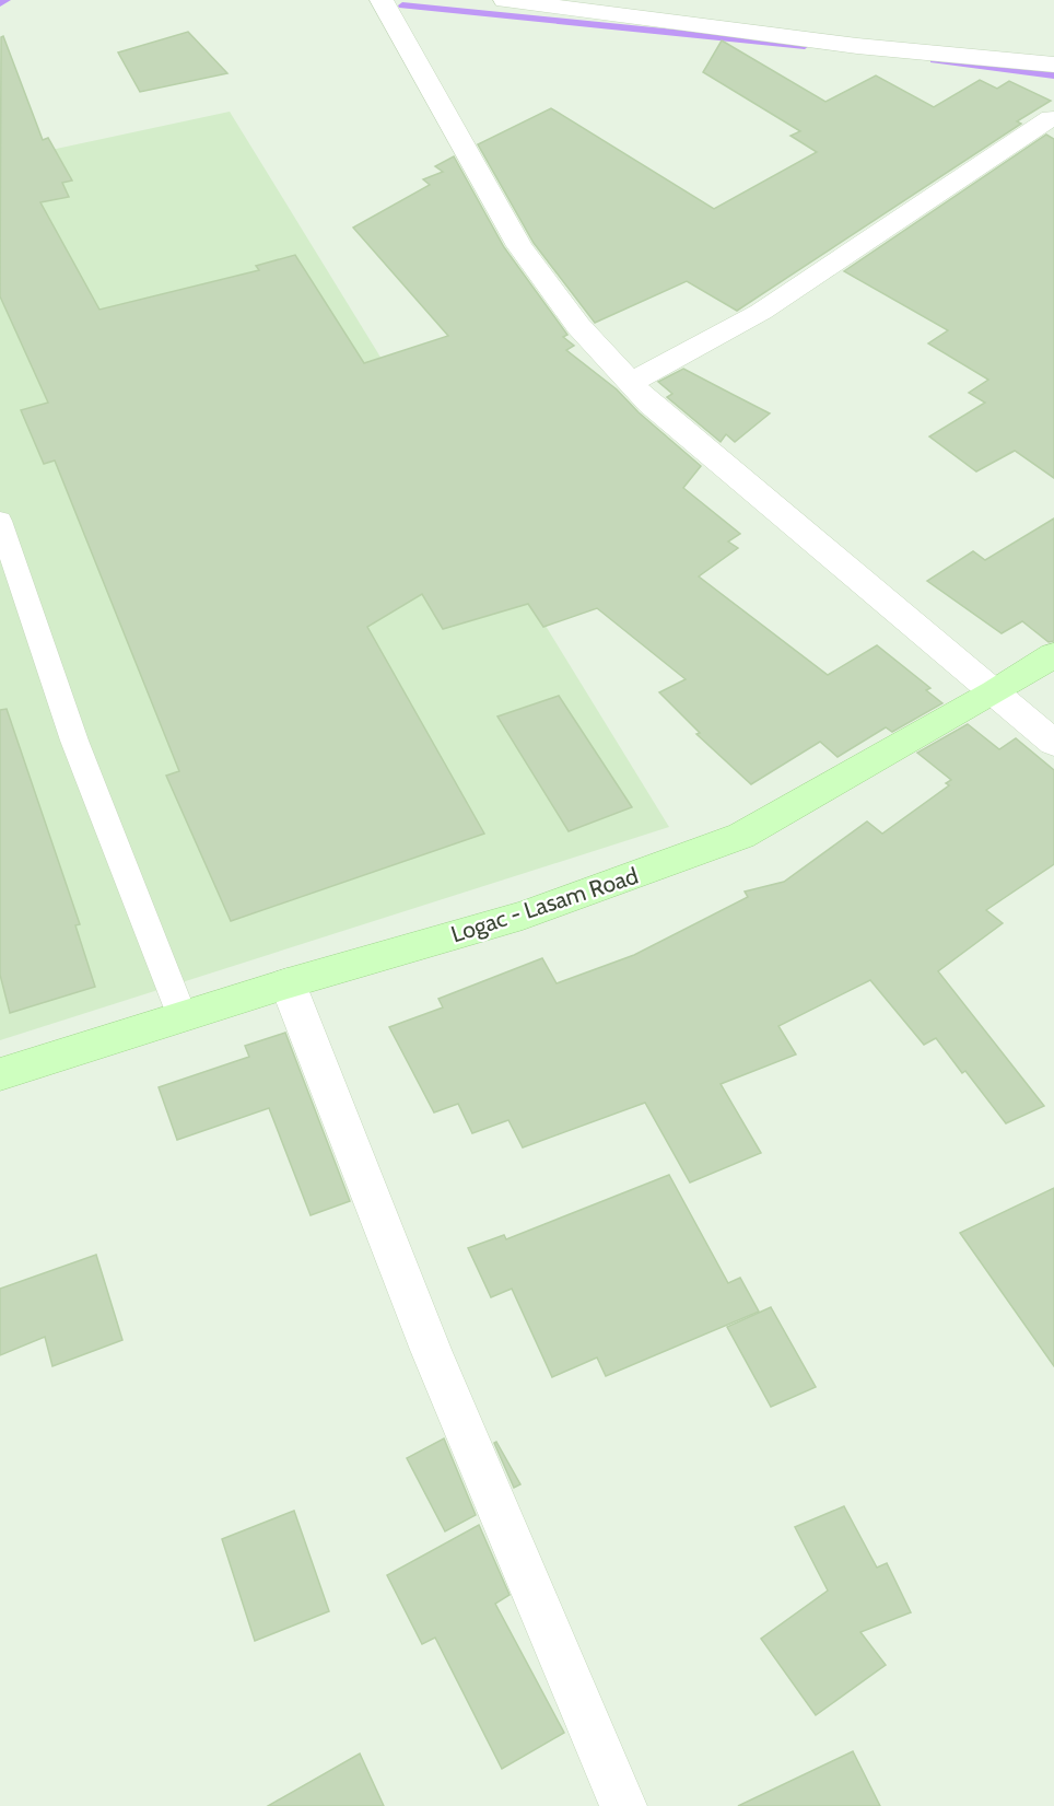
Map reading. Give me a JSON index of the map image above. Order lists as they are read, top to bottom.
{
  "streets": {
    "main road": ["Logac - Lasam Road"]
  }
}
